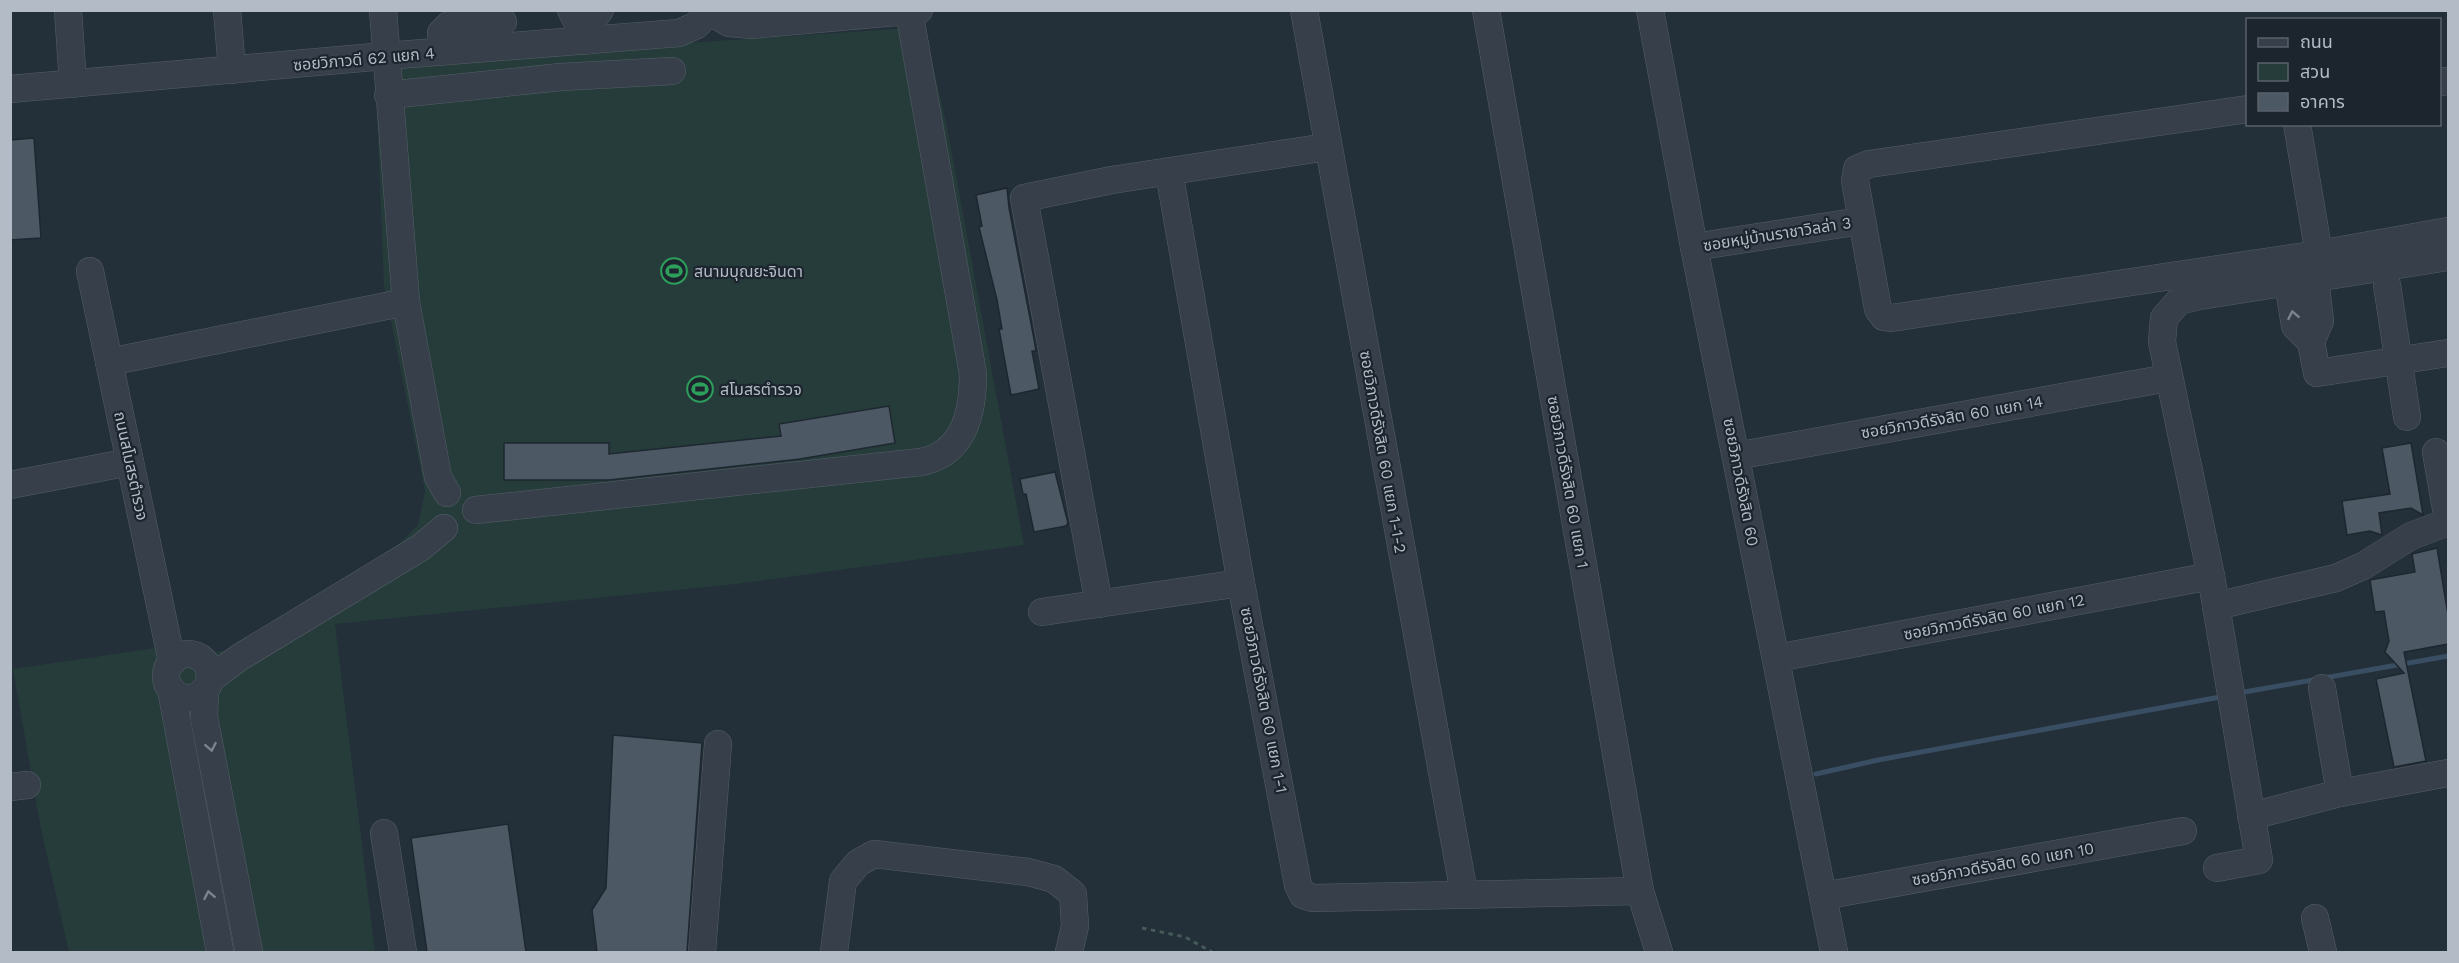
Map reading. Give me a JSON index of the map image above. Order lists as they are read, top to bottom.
{
  "streets": {
    "street": [
      "ซอยวิภาวดี 62 แยก 4",
      "ซอยหมู่บ้านราชาวิลล่า 3",
      "ซอยวิภาวดีรังสิต 60 แยก 14",
      "ซอยวิภาวดีรังสิต 60 แยก 1-1-2",
      "ถนนสโมสรตำรวจ",
      "ซอยวิภาวดีรังสิต 60 แยก 1",
      "ซอยวิภาวดีรังสิต 60",
      "ซอยวิภาวดีรังสิต 60 แยก 12",
      "ซอยวิภาวดีรังสิต 60 แยก 1-1",
      "ซอยวิภาวดีรังสิต 60 แยก 10"
    ]
  },
  "crossings": [
    ["ซอยหมู่บ้านราชาวิลล่า 3", "ซอยวิภาวดีรังสิต 60"],
    ["ซอยวิภาวดีรังสิต 60 แยก 14", "ซอยวิภาวดีรังสิต 60"],
    ["ซอยวิภาวดีรังสิต 60 แยก 1-1-2", "ซอยวิภาวดีรังสิต 60 แยก 1-1"],
    ["ซอยวิภาวดีรังสิต 60 แยก 1", "ซอยวิภาวดีรังสิต 60 แยก 1-1"],
    ["ซอยวิภาวดีรังสิต 60", "ซอยวิภาวดีรังสิต 60 แยก 12"],
    ["ซอยวิภาวดีรังสิต 60", "ซอยวิภาวดีรังสิต 60 แยก 10"]
  ],
  "places": {
    "sports": ["สนามบุณยะจินดา", "สโมสรตำรวจ"]
  },
  "legend": ["ถนน", "สวน", "อาคาร"]
}
